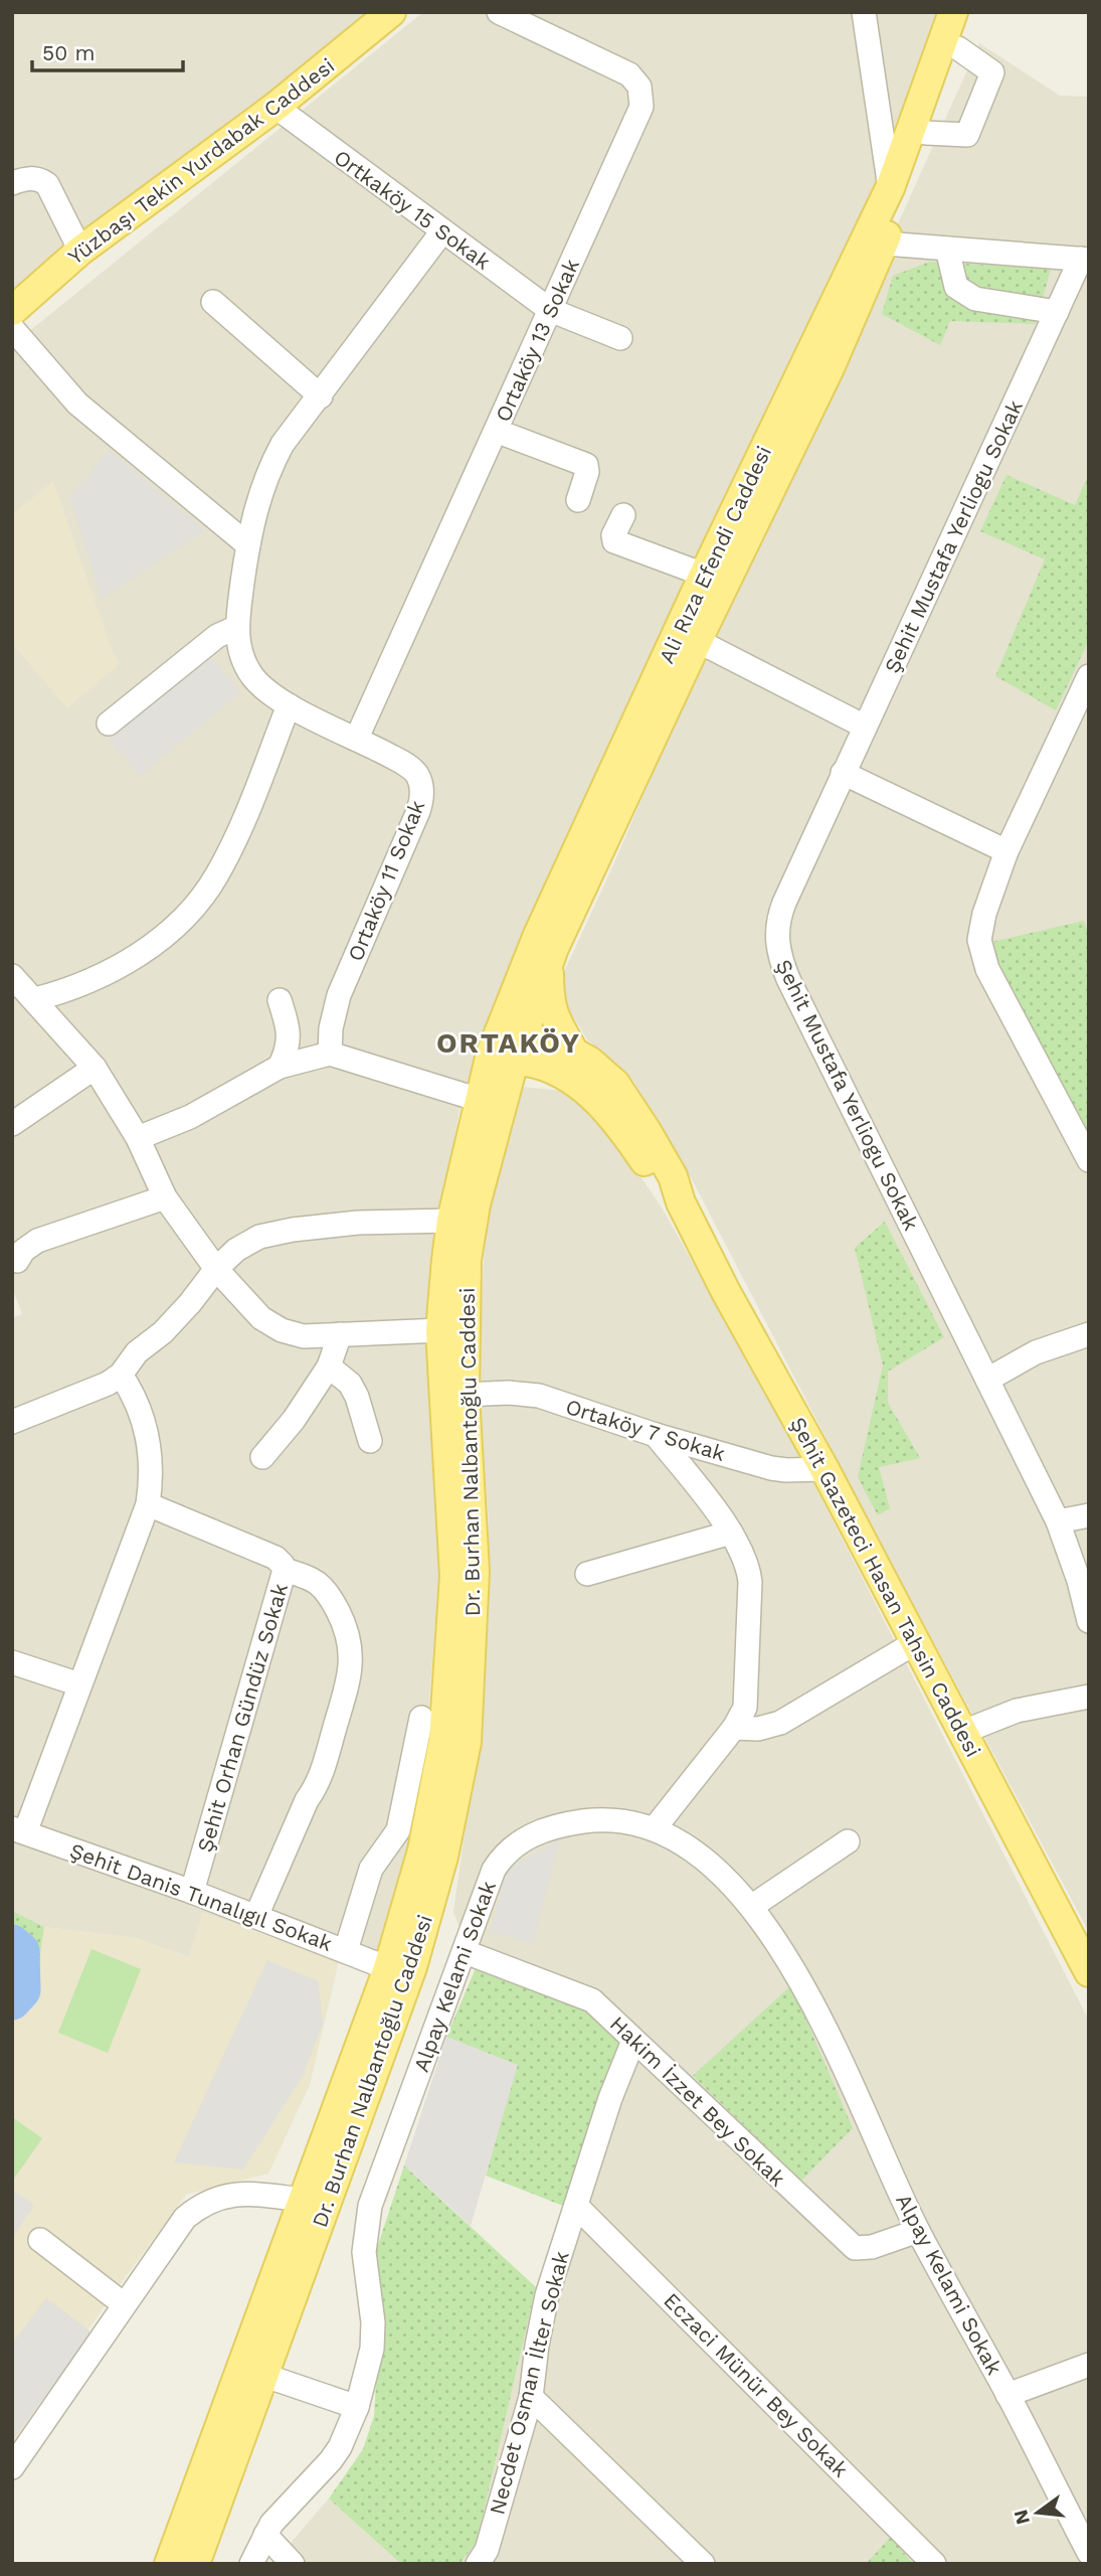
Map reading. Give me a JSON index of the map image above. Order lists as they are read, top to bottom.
{
  "streets": {
    "main road": [
      "Yüzbaşı Tekin Yurdabak Caddesi",
      "Ali Rıza Efendi Caddesi",
      "Dr. Burhan Nalbantoğlu Caddesi",
      "Şehit Gazeteci Hasan Tahsin Caddesi"
    ],
    "street": [
      "Ortkaköy 15 Sokak",
      "Ortaköy 13 Sokak",
      "Şehit Mustafa Yerliogu Sokak",
      "Ortaköy 11 Sokak",
      "Ortaköy 7 Sokak",
      "Şehit Orhan Gündüz Sokak",
      "Şehit Danis Tunalıgıl Sokak",
      "Alpay Kelami Sokak",
      "Hakim İzzet Bey Sokak",
      "Necdet Osman İlter Sokak",
      "Eczaci Münür Bey Sokak"
    ]
  },
  "crossings": [
    ["Yüzbaşı Tekin Yurdabak Caddesi", "Ortkaköy 15 Sokak"],
    ["Ortkaköy 15 Sokak", "Ortaköy 13 Sokak"],
    ["Ortaköy 13 Sokak", "Ortaköy 11 Sokak"],
    ["Ali Rıza Efendi Caddesi", "Dr. Burhan Nalbantoğlu Caddesi"],
    ["Ali Rıza Efendi Caddesi", "Şehit Gazeteci Hasan Tahsin Caddesi"],
    ["Ortaköy 7 Sokak", "Dr. Burhan Nalbantoğlu Caddesi"],
    ["Ortaköy 7 Sokak", "Şehit Gazeteci Hasan Tahsin Caddesi"],
    ["Dr. Burhan Nalbantoğlu Caddesi", "Şehit Danis Tunalıgıl Sokak"],
    ["Şehit Orhan Gündüz Sokak", "Şehit Danis Tunalıgıl Sokak"],
    ["Alpay Kelami Sokak", "Hakim İzzet Bey Sokak"],
    ["Hakim İzzet Bey Sokak", "Necdet Osman İlter Sokak"],
    ["Necdet Osman İlter Sokak", "Eczaci Münür Bey Sokak"]
  ],
  "districts": ["ORTAKÖY"],
  "scale_bar": "50 m",
  "north": "left"
}
